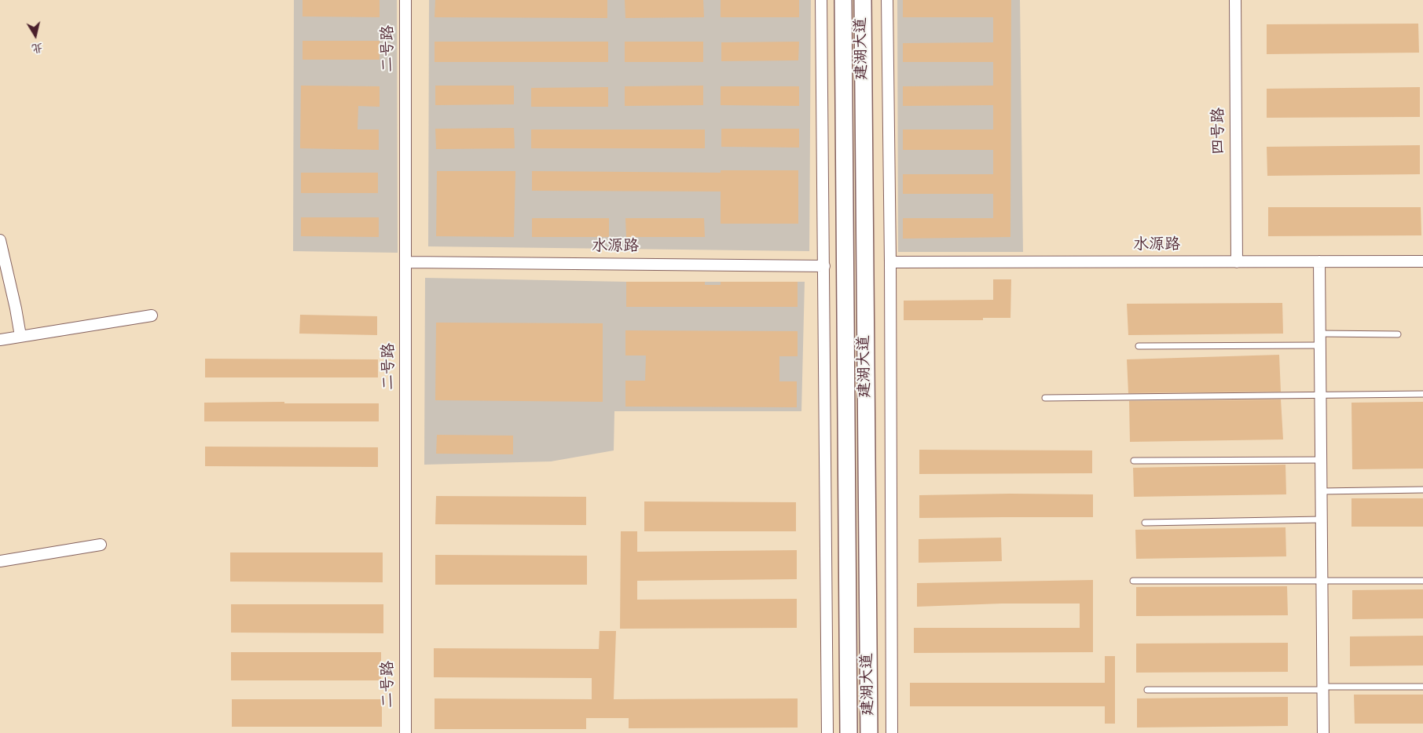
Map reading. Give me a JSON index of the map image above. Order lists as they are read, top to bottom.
{
  "streets": {
    "main road": ["建湖大道"],
    "street": ["二号路", "四号路", "水源路"]
  },
  "crossings": [
    ["二号路", "水源路"],
    ["四号路", "水源路"]
  ],
  "north": "bottom"
}
